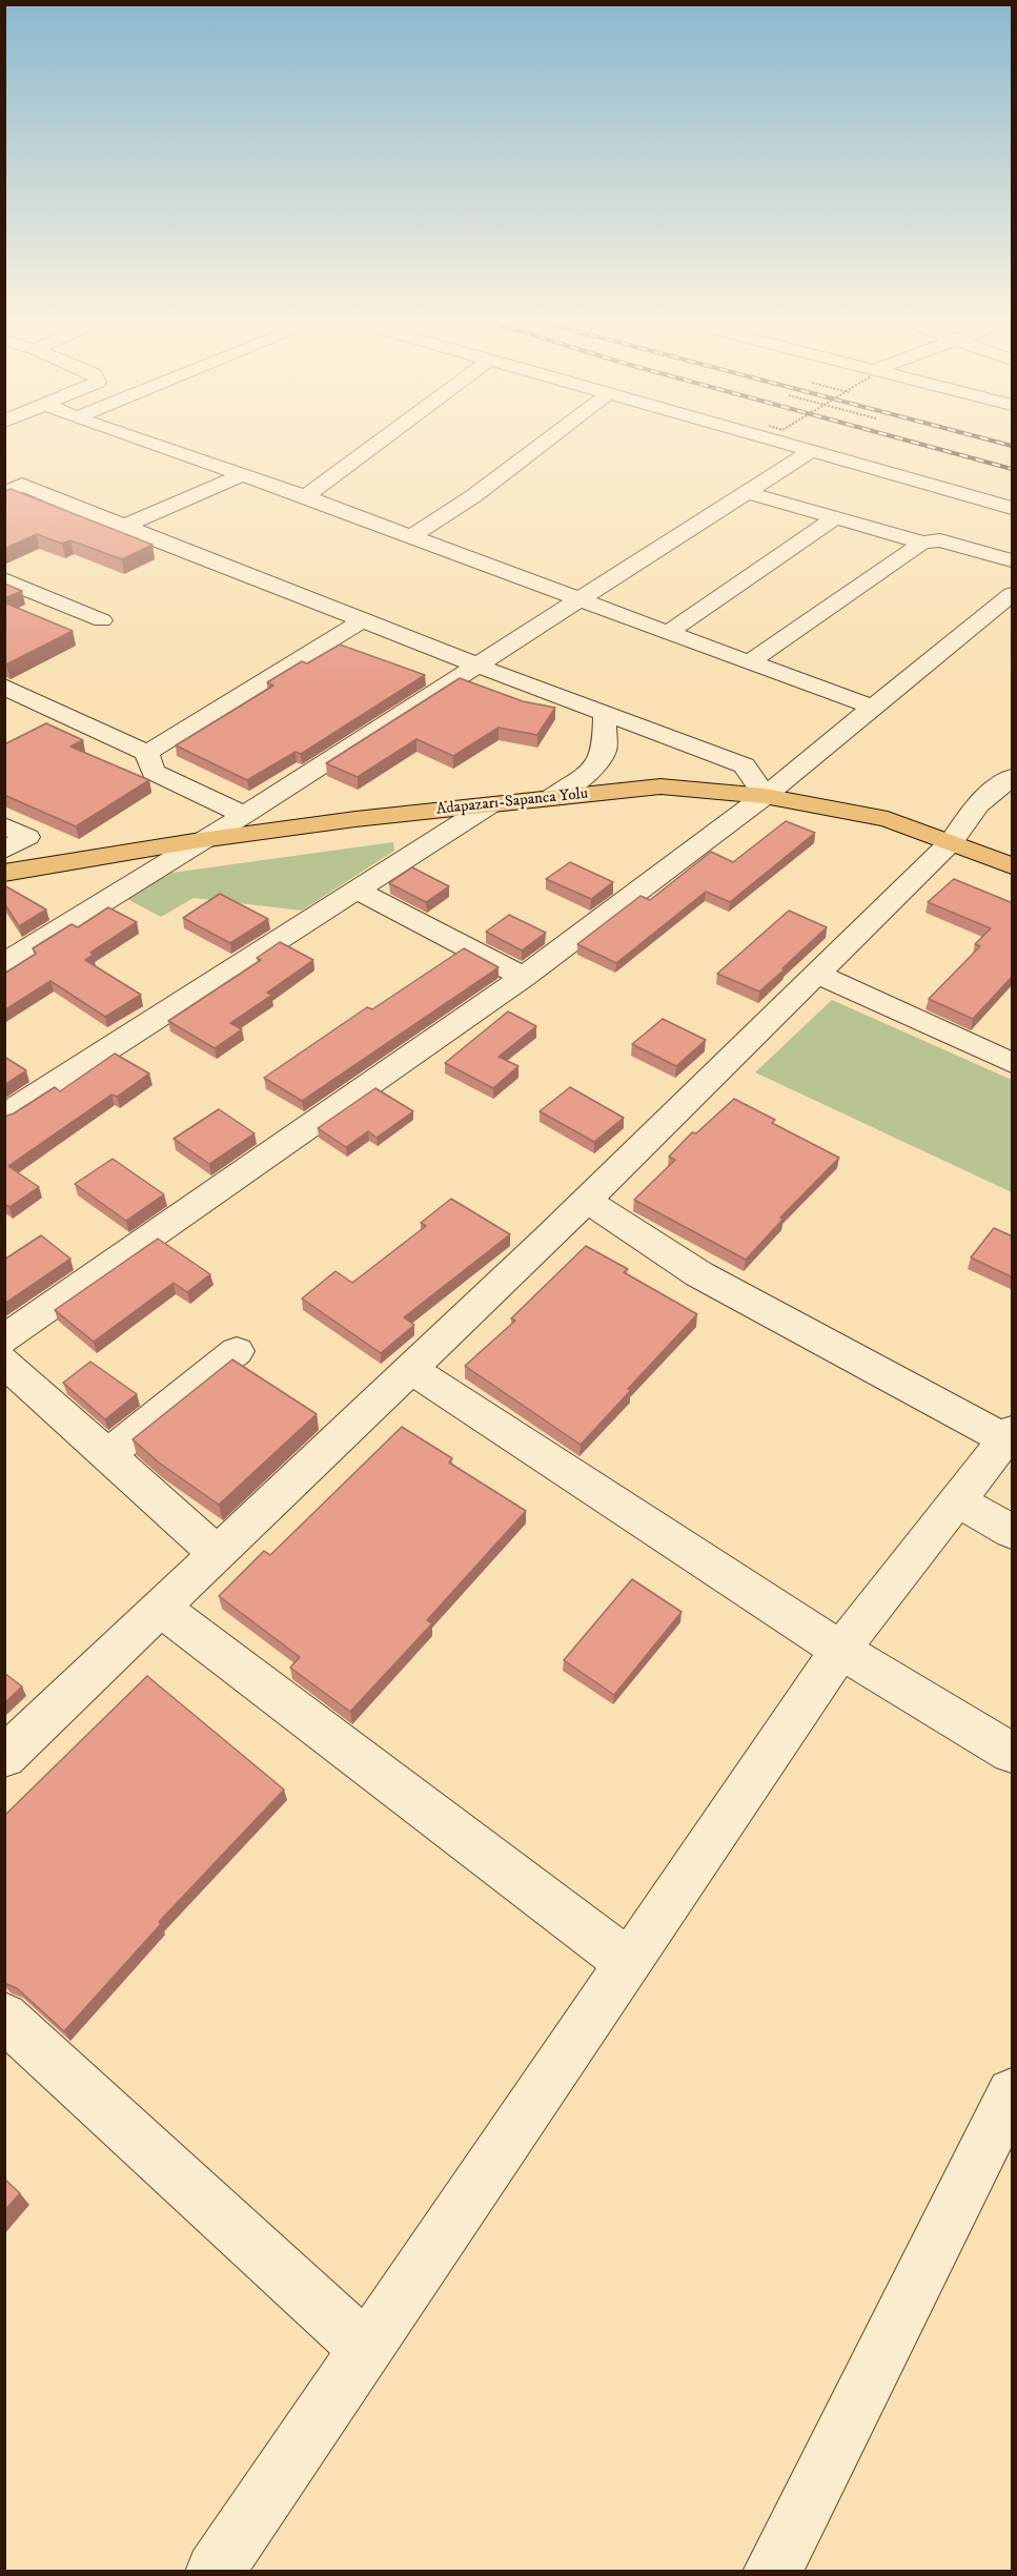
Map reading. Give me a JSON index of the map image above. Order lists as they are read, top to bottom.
{
  "streets": {
    "main road": ["Adapazarı-Sapanca Yolu"]
  }
}
